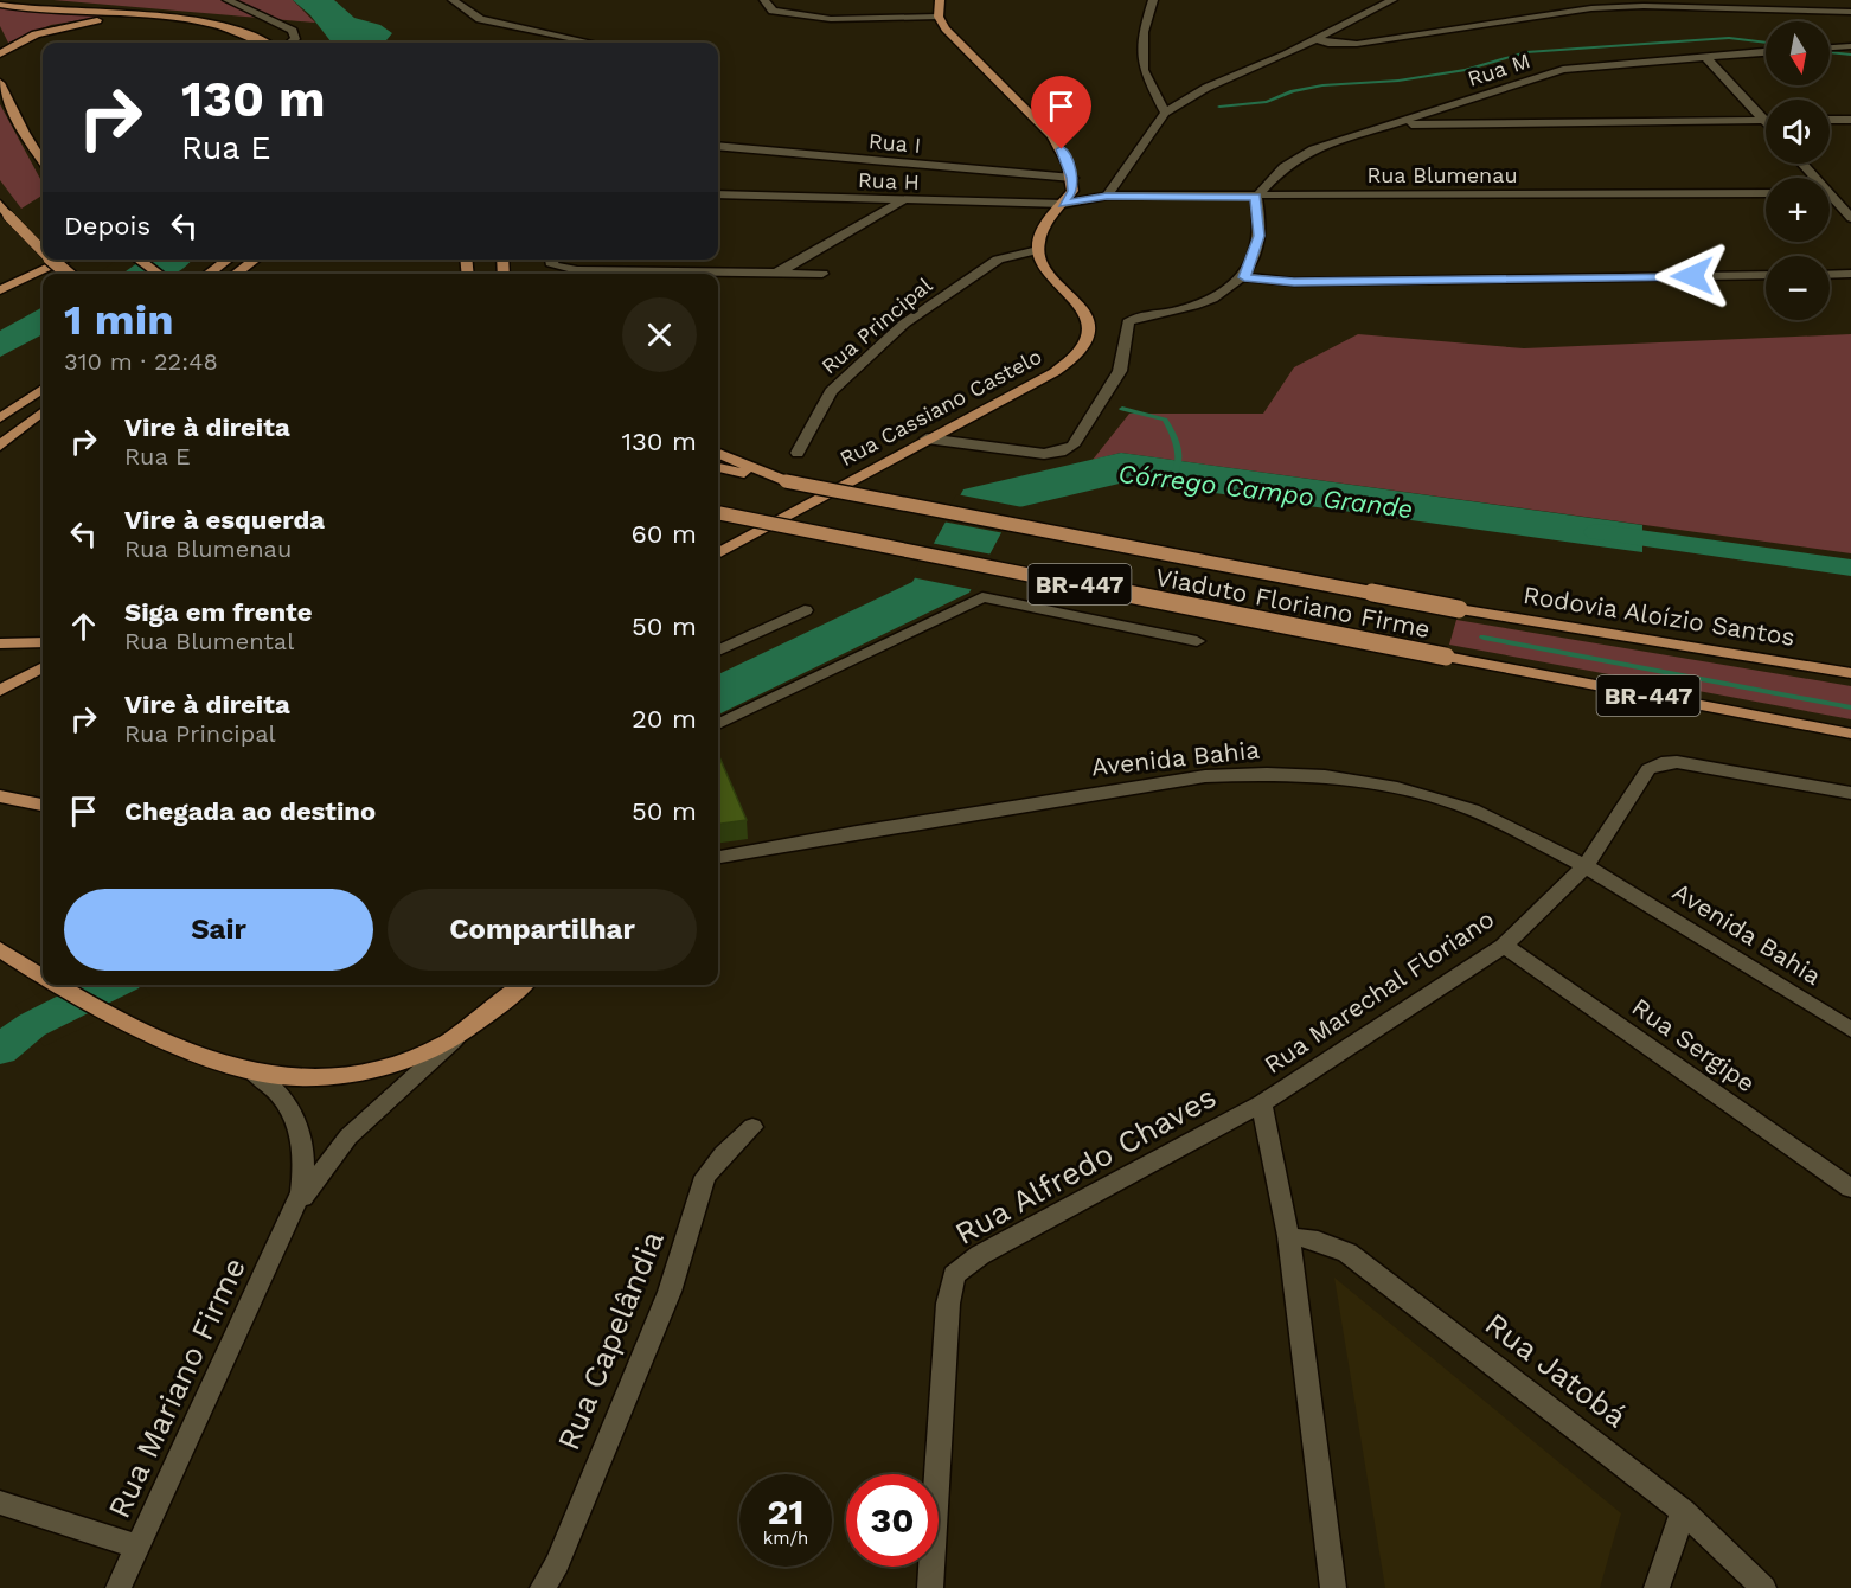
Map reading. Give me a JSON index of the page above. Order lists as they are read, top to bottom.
{
  "streets": {
    "main road": [
      "Rua Cassiano Castelo",
      "BR-447",
      "Viaduto Floriano Firme",
      "Rodovia Aloízio Santos"
    ],
    "street": [
      "Rua M",
      "Rua I",
      "Rua Blumenau",
      "Rua H",
      "Rua Principal",
      "Avenida Bahia",
      "Rua Marechal Floriano",
      "Rua Sergipe",
      "Rua Alfredo Chaves",
      "Rua Capelândia",
      "Rua Jatobá",
      "Rua Mariano Firme"
    ]
  },
  "crossings": [
    ["Rua M", "Rua Blumenau"],
    ["Rua Blumenau", "Rua H"],
    ["Rua Principal", "Rua Cassiano Castelo"],
    ["BR-447", "Viaduto Floriano Firme"],
    ["Viaduto Floriano Firme", "Rodovia Aloízio Santos"],
    ["Avenida Bahia", "Rua Marechal Floriano"],
    ["Rua Marechal Floriano", "Rua Sergipe"],
    ["Rua Marechal Floriano", "Rua Alfredo Chaves"],
    ["Rua Marechal Floriano", "Rua Jatobá"]
  ],
  "water": ["Córrego Campo Grande"],
  "north": "bottom",
  "page": {
    "map_buttons": ["+", "−"],
    "turn": ["130 m", "Rua E"],
    "then": "Depois",
    "heading": ["1 min", "310 m · 22:48"],
    "list": [
      {
        "name": "Vire à direita",
        "note": "Rua E",
        "value": "130 m"
      },
      {
        "name": "Vire à esquerda",
        "note": "Rua Blumenau",
        "value": "60 m"
      },
      {
        "name": "Siga em frente",
        "note": "Rua Blumental",
        "value": "50 m"
      },
      {
        "name": "Vire à direita",
        "note": "Rua Principal",
        "value": "20 m"
      },
      {
        "name": "Chegada ao destino",
        "value": "50 m"
      }
    ],
    "buttons": ["Sair", "Compartilhar"],
    "speed": "21 km/h",
    "limit": "30"
  }
}
